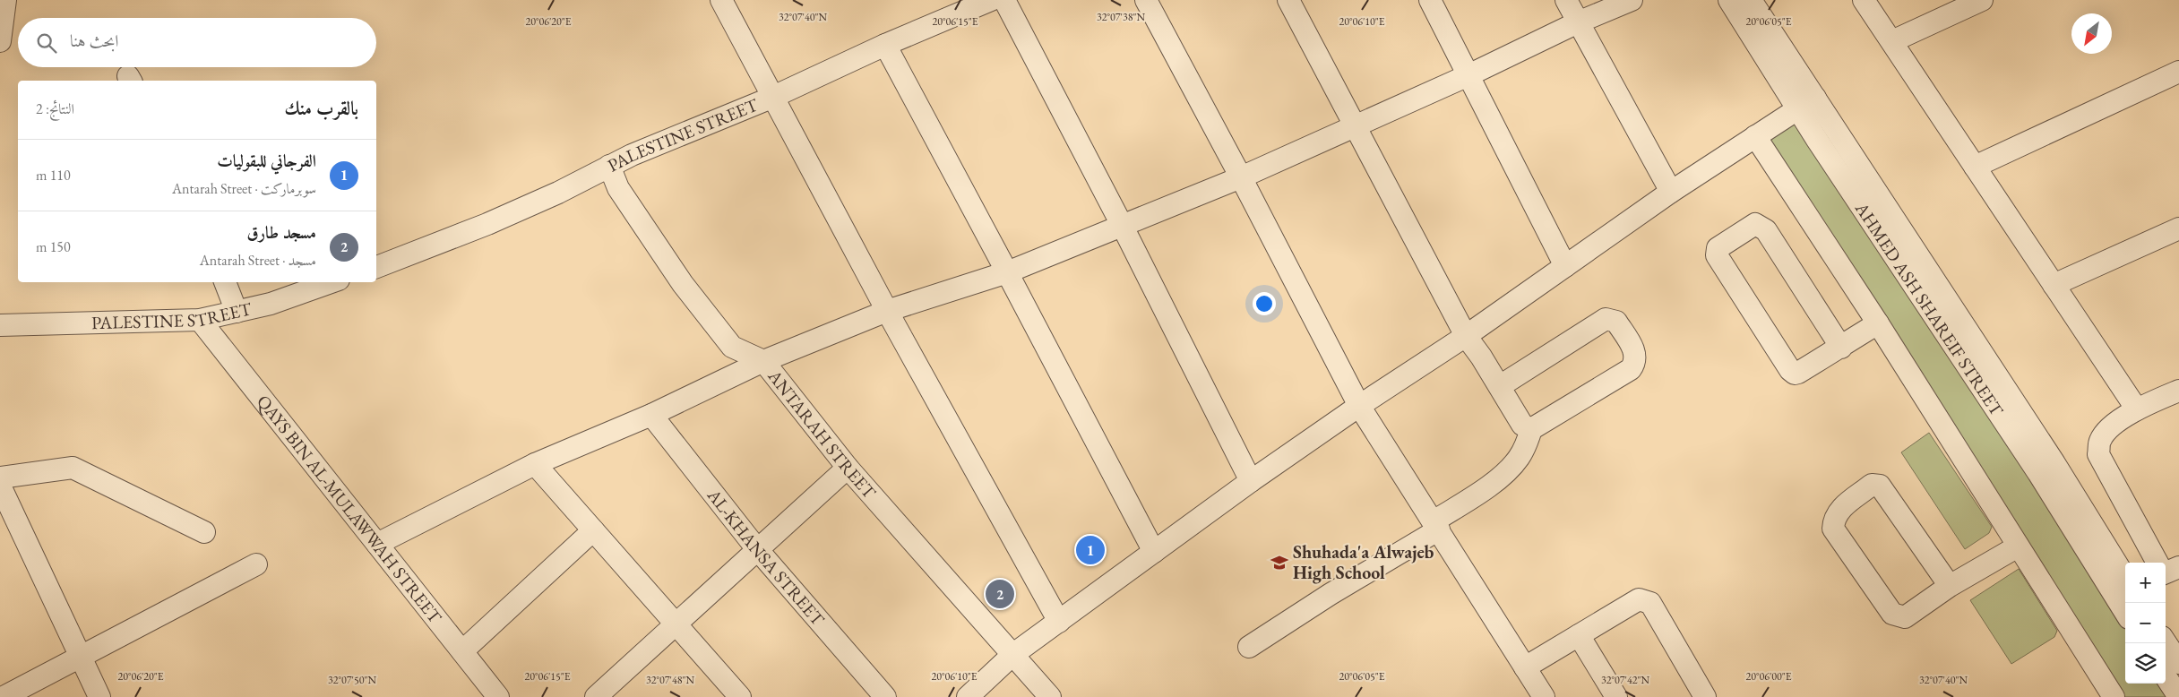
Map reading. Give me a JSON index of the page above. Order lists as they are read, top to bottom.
{
  "streets": {
    "street": [
      "PALESTINE STREET",
      "AHMED ASH SHAREIF STREET",
      "ANTARAH STREET",
      "QAYS BIN AL-MULAWWAH STREET",
      "AL-KHANSA STREET"
    ]
  },
  "crossings": [
    ["PALESTINE STREET", "ANTARAH STREET"],
    ["PALESTINE STREET", "QAYS BIN AL-MULAWWAH STREET"]
  ],
  "places": {
    "school or university": ["Shuhada'a Alwajeb High School"]
  },
  "north": "bottom left",
  "page": {
    "search": "ابحث هنا",
    "heading": ["بالقرب منك", "النتائج: 2"],
    "list": [
      {
        "mark": "1",
        "name": "الفرجاني للبقوليات",
        "note": "سوبرماركت · Antarah Street",
        "value": "110 m"
      },
      {
        "mark": "2",
        "name": "مسجد طارق",
        "note": "مسجد · Antarah Street",
        "value": "150 m"
      }
    ],
    "pins": ["1", "2"],
    "map_buttons": ["+", "−"]
  },
  "coordinates": [
    "32°07'38\"N",
    "32°07'40\"N",
    "20°06'20\"E",
    "20°06'15\"E",
    "20°06'10\"E",
    "20°06'05\"E",
    "20°06'00\"E",
    "32°07'50\"N",
    "32°07'48\"N",
    "32°07'42\"N"
  ]
}
